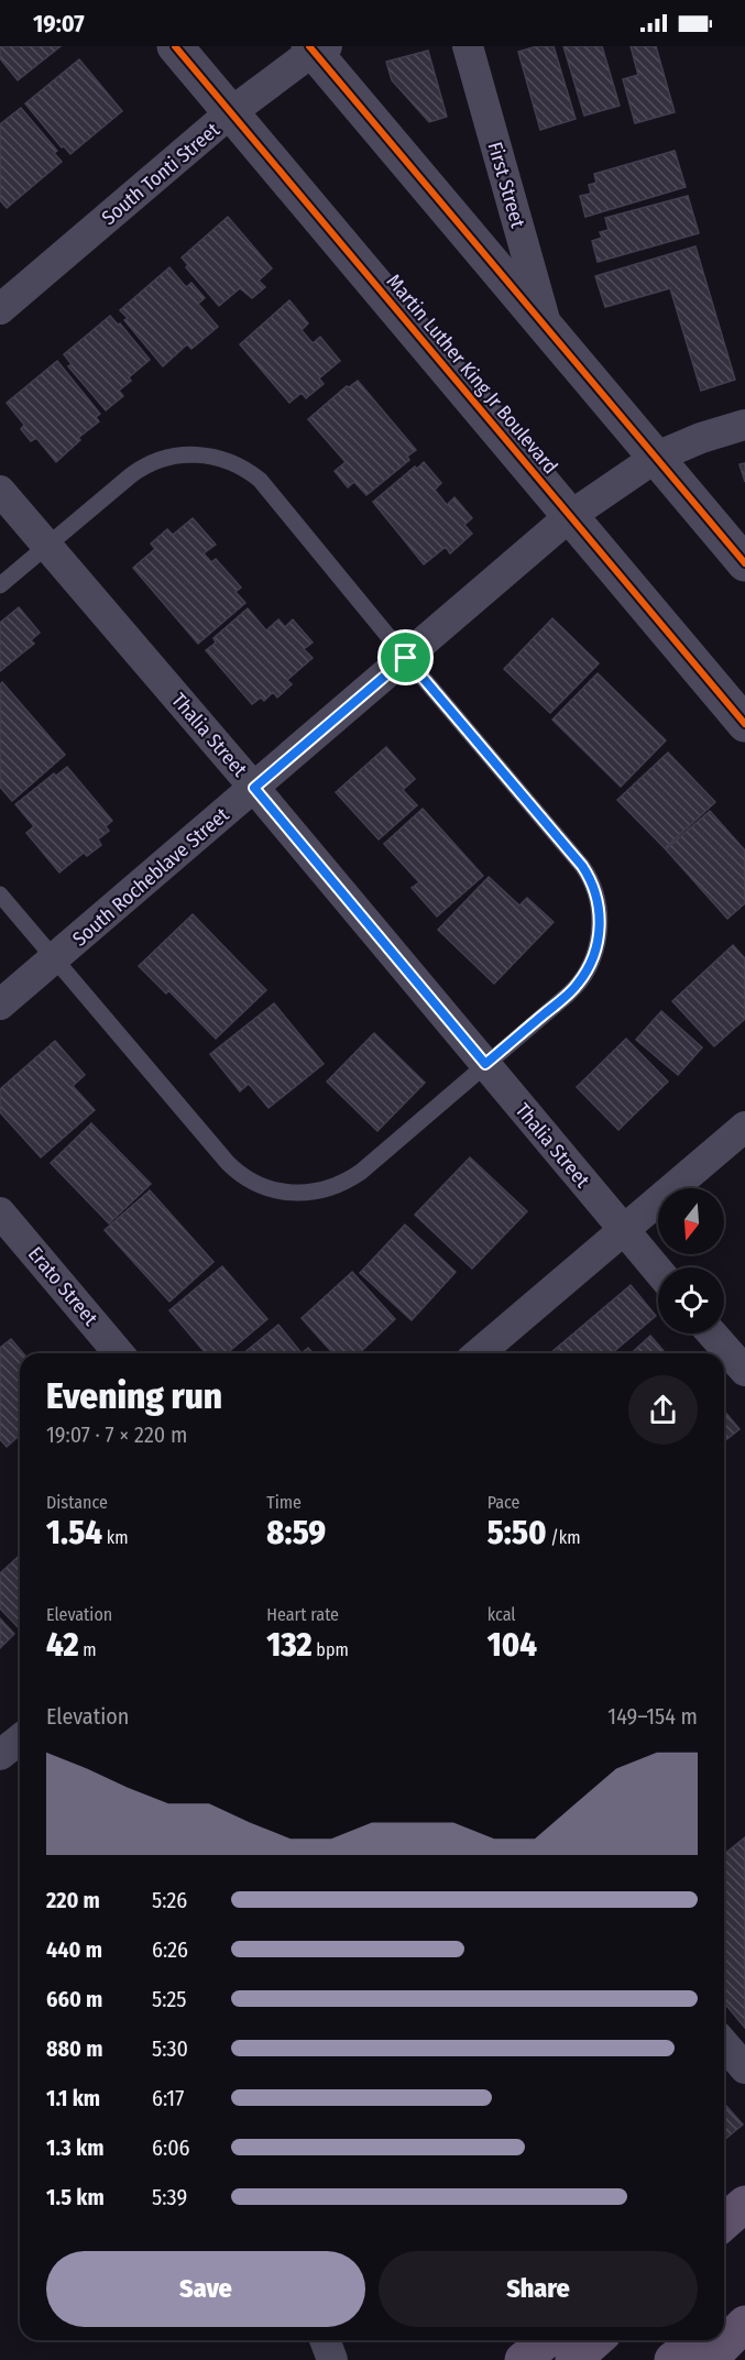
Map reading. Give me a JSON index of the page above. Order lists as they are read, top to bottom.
{
  "streets": {
    "street": [
      "South Tonti Street",
      "First Street",
      "Martin Luther King Jr Boulevard",
      "Thalia Street",
      "South Rocheblave Street",
      "Erato Street"
    ]
  },
  "crossings": [
    ["South Tonti Street", "Martin Luther King Jr Boulevard"],
    ["Martin Luther King Jr Boulevard", "South Rocheblave Street"],
    ["Thalia Street", "South Rocheblave Street"]
  ],
  "north": "bottom",
  "page": {
    "status": "19:07",
    "heading": ["Evening run", "19:07 · 7 × 220 m"],
    "stats": [
      ["Distance", "1.54 km"],
      ["Time", "8:59"],
      ["Pace", "5:50 /km"],
      ["Elevation", "42 m"],
      ["Heart rate", "132 bpm"],
      ["kcal", "104"]
    ],
    "chart": ["Elevation", "149–154 m"],
    "list": [
      {
        "name": "220 m",
        "note": "5:26"
      },
      {
        "name": "440 m",
        "note": "6:26"
      },
      {
        "name": "660 m",
        "note": "5:25"
      },
      {
        "name": "880 m",
        "note": "5:30"
      },
      {
        "name": "1.1 km",
        "note": "6:17"
      },
      {
        "name": "1.3 km",
        "note": "6:06"
      },
      {
        "name": "1.5 km",
        "note": "5:39"
      }
    ],
    "buttons": ["Save", "Share"]
  }
}
